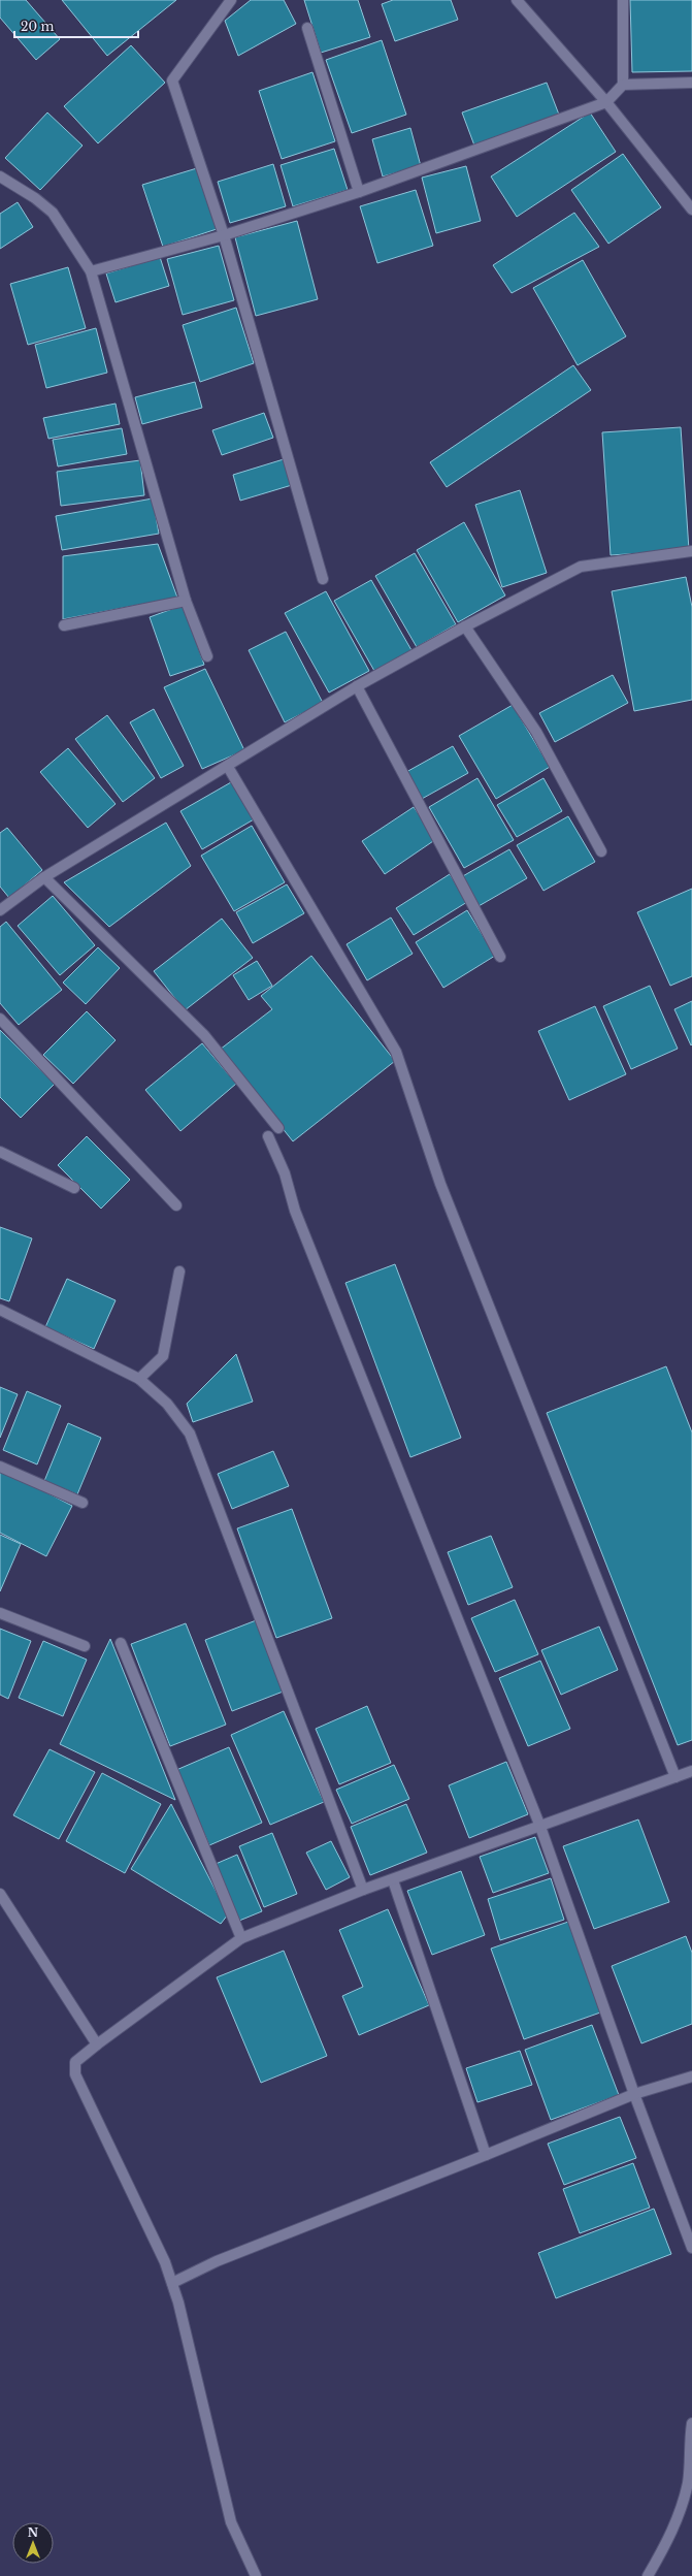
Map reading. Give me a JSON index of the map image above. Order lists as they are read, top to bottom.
{
  "scale_bar": "20 m",
  "north": "top"
}
